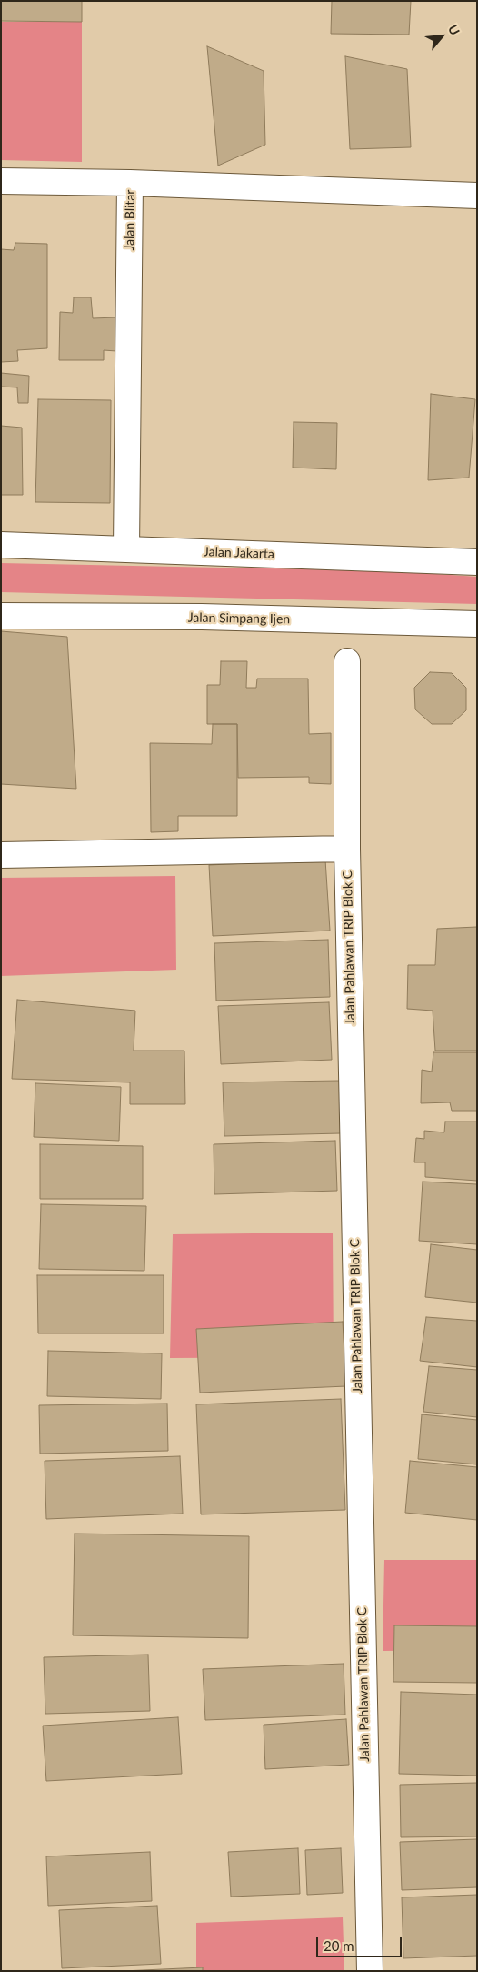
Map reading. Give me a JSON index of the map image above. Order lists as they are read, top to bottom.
{
  "streets": {
    "street": [
      "Jalan Blitar",
      "Jalan Jakarta",
      "Jalan Simpang Ijen",
      "Jalan Pahlawan TRIP Blok C"
    ]
  },
  "crossings": [
    ["Jalan Blitar", "Jalan Jakarta"]
  ],
  "scale_bar": "20 m",
  "north": "top right"
}
